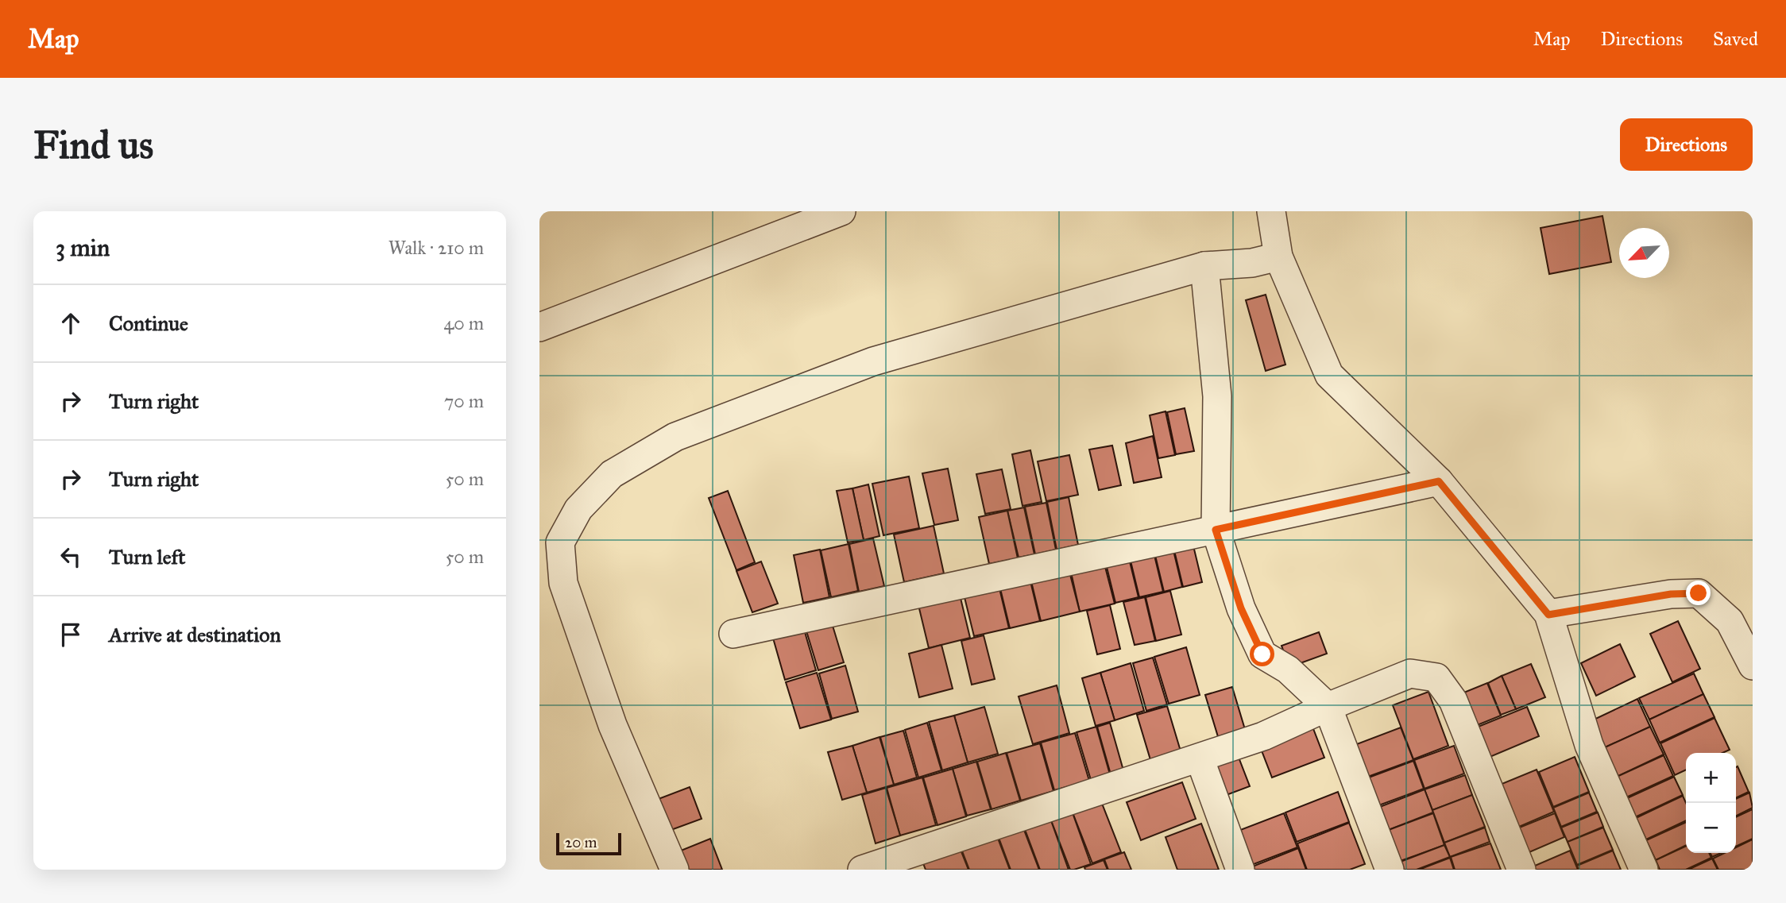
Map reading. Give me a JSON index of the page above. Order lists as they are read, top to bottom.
{
  "scale_bar": "20 m",
  "north": "bottom left",
  "page": {
    "header": "Map",
    "nav": ["Map", "Directions", "Saved"],
    "buttons": "Directions",
    "title": "Find us",
    "heading": ["3 min", "Walk · 210 m"],
    "list": [
      ["Continue", "40 m"],
      ["Turn right", "70 m"],
      ["Turn right", "50 m"],
      ["Turn left", "50 m"],
      "Arrive at destination"
    ],
    "map_buttons": ["+", "−"],
    "scale": "20 m"
  }
}
